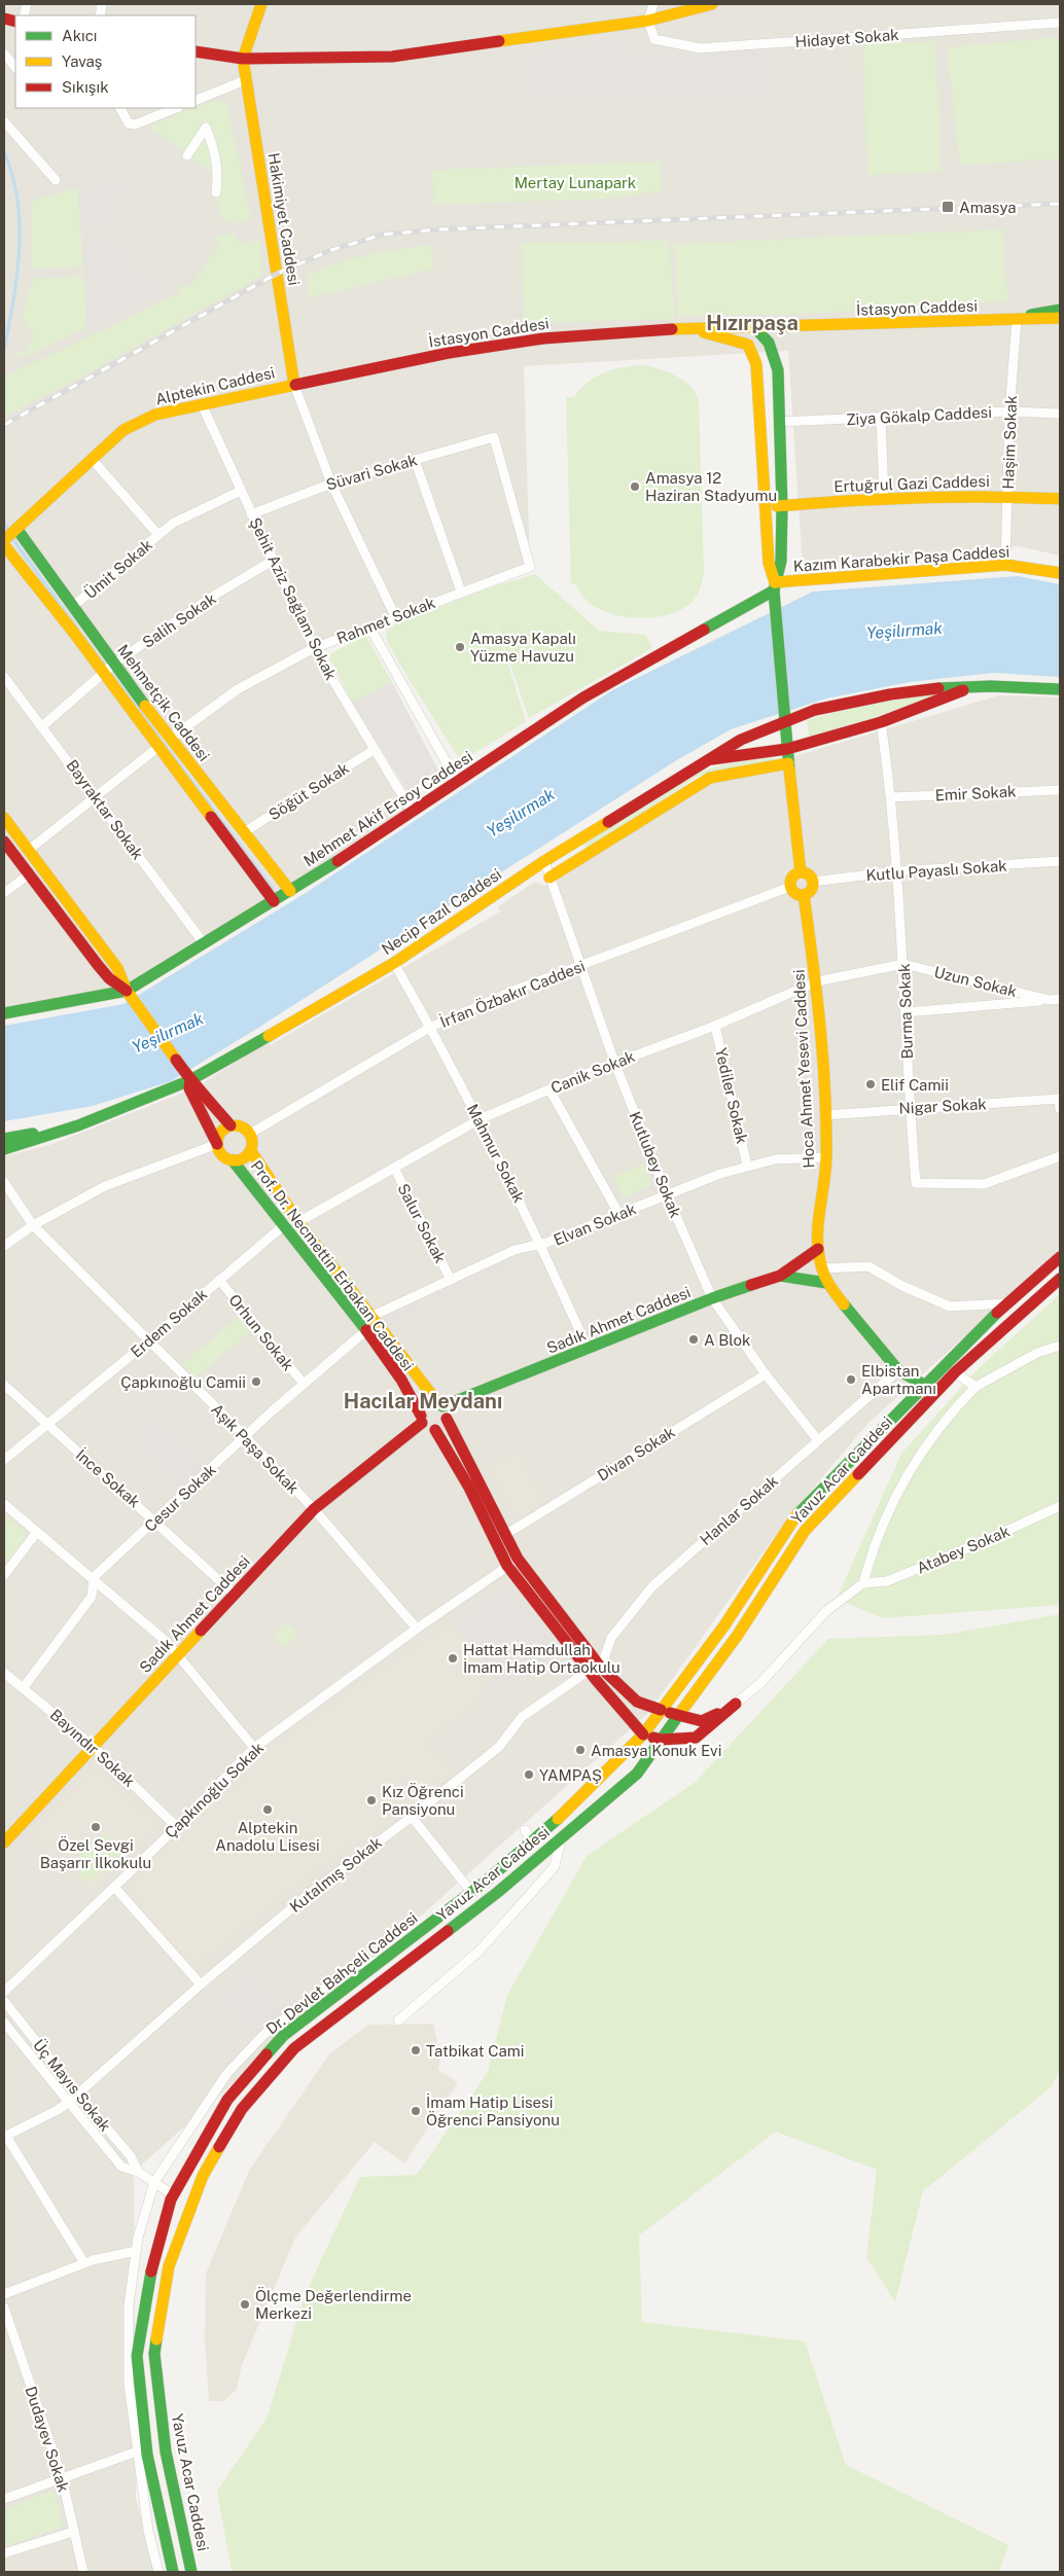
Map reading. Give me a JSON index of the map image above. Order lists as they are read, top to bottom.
{
  "streets": {
    "main road": [
      "Hakimiyet Caddesi",
      "İstasyon Caddesi",
      "Alptekin Caddesi",
      "Ertuğrul Gazi Caddesi",
      "Kazım Karabekir Paşa Caddesi",
      "Mehmetçik Caddesi",
      "Mehmet Akif Ersoy Caddesi",
      "Necip Fazıl Caddesi",
      "Hoca Ahmet Yesevi Caddesi",
      "Prof. Dr. Necmettin Erbakan Caddesi",
      "Sadık Ahmet Caddesi",
      "Yavuz Acar Caddesi",
      "Dr. Devlet Bahçeli Caddesi"
    ],
    "street": [
      "Hidayet Sokak",
      "Ziya Gökalp Caddesi",
      "Haşim Sokak",
      "Süvari Sokak",
      "Ümit Sokak",
      "Şehit Aziz Sağlam Sokak",
      "Salih Sokak",
      "Rahmet Sokak",
      "Söğüt Sokak",
      "Emir Sokak",
      "Bayraktar Sokak",
      "Kutlu Payaslı Sokak",
      "Uzun Sokak",
      "İrfan Özbakır Caddesi",
      "Burma Sokak",
      "Canik Sokak",
      "Yediler Sokak",
      "Nigar Sokak",
      "Mahmur Sokak",
      "Kutlubey Sokak",
      "Salur Sokak",
      "Elvan Sokak",
      "Erdem Sokak",
      "Orhun Sokak",
      "Aşık Paşa Sokak",
      "Divan Sokak",
      "İnce Sokak",
      "Cesur Sokak",
      "Hanlar Sokak",
      "Atabey Sokak",
      "Bayındır Sokak",
      "Çapkınoğlu Sokak",
      "Kutalmış Sokak",
      "Üç Mayıs Sokak",
      "Dudayev Sokak"
    ]
  },
  "crossings": [
    ["Hakimiyet Caddesi", "İstasyon Caddesi"],
    ["Hakimiyet Caddesi", "Alptekin Caddesi"],
    ["İstasyon Caddesi", "Alptekin Caddesi"],
    ["İstasyon Caddesi", "Haşim Sokak"],
    ["Alptekin Caddesi", "Ümit Sokak"],
    ["Alptekin Caddesi", "Şehit Aziz Sağlam Sokak"],
    ["Alptekin Caddesi", "Mehmetçik Caddesi"],
    ["Ziya Gökalp Caddesi", "Haşim Sokak"],
    ["Haşim Sokak", "Ertuğrul Gazi Caddesi"],
    ["Haşim Sokak", "Kazım Karabekir Paşa Caddesi"],
    ["Süvari Sokak", "Şehit Aziz Sağlam Sokak"],
    ["Süvari Sokak", "Rahmet Sokak"],
    ["Kazım Karabekir Paşa Caddesi", "Mehmet Akif Ersoy Caddesi"],
    ["Ümit Sokak", "Mehmetçik Caddesi"],
    ["Şehit Aziz Sağlam Sokak", "Salih Sokak"],
    ["Şehit Aziz Sağlam Sokak", "Rahmet Sokak"],
    ["Şehit Aziz Sağlam Sokak", "Söğüt Sokak"],
    ["Şehit Aziz Sağlam Sokak", "Mehmet Akif Ersoy Caddesi"],
    ["Salih Sokak", "Mehmetçik Caddesi"],
    ["Salih Sokak", "Bayraktar Sokak"],
    ["Rahmet Sokak", "Mehmetçik Caddesi"],
    ["Mehmetçik Caddesi", "Söğüt Sokak"],
    ["Mehmetçik Caddesi", "Mehmet Akif Ersoy Caddesi"],
    ["Emir Sokak", "Burma Sokak"],
    ["Mehmet Akif Ersoy Caddesi", "Bayraktar Sokak"],
    ["Kutlu Payaslı Sokak", "İrfan Özbakır Caddesi"],
    ["Kutlu Payaslı Sokak", "Burma Sokak"],
    ["Kutlu Payaslı Sokak", "Hoca Ahmet Yesevi Caddesi"],
    ["Necip Fazıl Caddesi", "Burma Sokak"],
    ["Necip Fazıl Caddesi", "Mahmur Sokak"],
    ["Necip Fazıl Caddesi", "Kutlubey Sokak"],
    ["Uzun Sokak", "Burma Sokak"],
    ["Uzun Sokak", "Canik Sokak"],
    ["İrfan Özbakır Caddesi", "Hoca Ahmet Yesevi Caddesi"],
    ["İrfan Özbakır Caddesi", "Mahmur Sokak"],
    ["İrfan Özbakır Caddesi", "Kutlubey Sokak"],
    ["İrfan Özbakır Caddesi", "Prof. Dr. Necmettin Erbakan Caddesi"],
    ["Burma Sokak", "Canik Sokak"],
    ["Burma Sokak", "Nigar Sokak"],
    ["Hoca Ahmet Yesevi Caddesi", "Canik Sokak"],
    ["Hoca Ahmet Yesevi Caddesi", "Nigar Sokak"],
    ["Hoca Ahmet Yesevi Caddesi", "Elvan Sokak"],
    ["Hoca Ahmet Yesevi Caddesi", "Sadık Ahmet Caddesi"],
    ["Hoca Ahmet Yesevi Caddesi", "Yavuz Acar Caddesi"],
    ["Hoca Ahmet Yesevi Caddesi", "Hanlar Sokak"],
    ["Canik Sokak", "Yediler Sokak"],
    ["Canik Sokak", "Mahmur Sokak"],
    ["Canik Sokak", "Kutlubey Sokak"],
    ["Canik Sokak", "Salur Sokak"],
    ["Canik Sokak", "Prof. Dr. Necmettin Erbakan Caddesi"],
    ["Yediler Sokak", "Elvan Sokak"],
    ["Mahmur Sokak", "Elvan Sokak"],
    ["Mahmur Sokak", "Sadık Ahmet Caddesi"],
    ["Kutlubey Sokak", "Elvan Sokak"],
    ["Kutlubey Sokak", "Sadık Ahmet Caddesi"],
    ["Kutlubey Sokak", "Divan Sokak"],
    ["Kutlubey Sokak", "Hanlar Sokak"],
    ["Salur Sokak", "Elvan Sokak"],
    ["Elvan Sokak", "Prof. Dr. Necmettin Erbakan Caddesi"],
    ["Prof. Dr. Necmettin Erbakan Caddesi", "Sadık Ahmet Caddesi"],
    ["Prof. Dr. Necmettin Erbakan Caddesi", "Erdem Sokak"],
    ["Prof. Dr. Necmettin Erbakan Caddesi", "Divan Sokak"],
    ["Prof. Dr. Necmettin Erbakan Caddesi", "Yavuz Acar Caddesi"],
    ["Prof. Dr. Necmettin Erbakan Caddesi", "Cesur Sokak"],
    ["Prof. Dr. Necmettin Erbakan Caddesi", "Hanlar Sokak"],
    ["Prof. Dr. Necmettin Erbakan Caddesi", "Çapkınoğlu Sokak"],
    ["Prof. Dr. Necmettin Erbakan Caddesi", "Kutalmış Sokak"],
    ["Sadık Ahmet Caddesi", "Aşık Paşa Sokak"],
    ["Sadık Ahmet Caddesi", "İnce Sokak"],
    ["Sadık Ahmet Caddesi", "Bayındır Sokak"],
    ["Erdem Sokak", "Orhun Sokak"],
    ["Erdem Sokak", "Aşık Paşa Sokak"],
    ["Erdem Sokak", "İnce Sokak"],
    ["Orhun Sokak", "Cesur Sokak"],
    ["Aşık Paşa Sokak", "Cesur Sokak"],
    ["Aşık Paşa Sokak", "Çapkınoğlu Sokak"],
    ["Yavuz Acar Caddesi", "Dr. Devlet Bahçeli Caddesi"],
    ["İnce Sokak", "Cesur Sokak"],
    ["Hanlar Sokak", "Kutalmış Sokak"],
    ["Bayındır Sokak", "Çapkınoğlu Sokak"],
    ["Kutalmış Sokak", "Üç Mayıs Sokak"],
    ["Dr. Devlet Bahçeli Caddesi", "Üç Mayıs Sokak"]
  ],
  "districts": ["Hızırpaşa", "Hacılar Meydanı"],
  "water": ["Yeşilırmak"],
  "parks": ["Mertay Lunapark"],
  "places": {
    "transit": ["Amasya"],
    "other": [
      "Amasya 12 Haziran Stadyumu",
      "Amasya Kapalı Yüzme Havuzu",
      "Elif Camii",
      "A Blok",
      "Elbistan Apartmanı",
      "Çapkınoğlu Camii",
      "Hattat Hamdullah İmam Hatip Ortaokulu",
      "Amasya Konuk Evi",
      "YAMPAŞ",
      "Kız Öğrenci Pansiyonu",
      "Alptekin Anadolu Lisesi",
      "Özel Sevgi Başarır İlkokulu",
      "Tatbikat Cami",
      "İmam Hatip Lisesi Öğrenci Pansiyonu",
      "Ölçme Değerlendirme Merkezi"
    ]
  },
  "legend": ["Akıcı", "Yavaş", "Sıkışık"]
}
